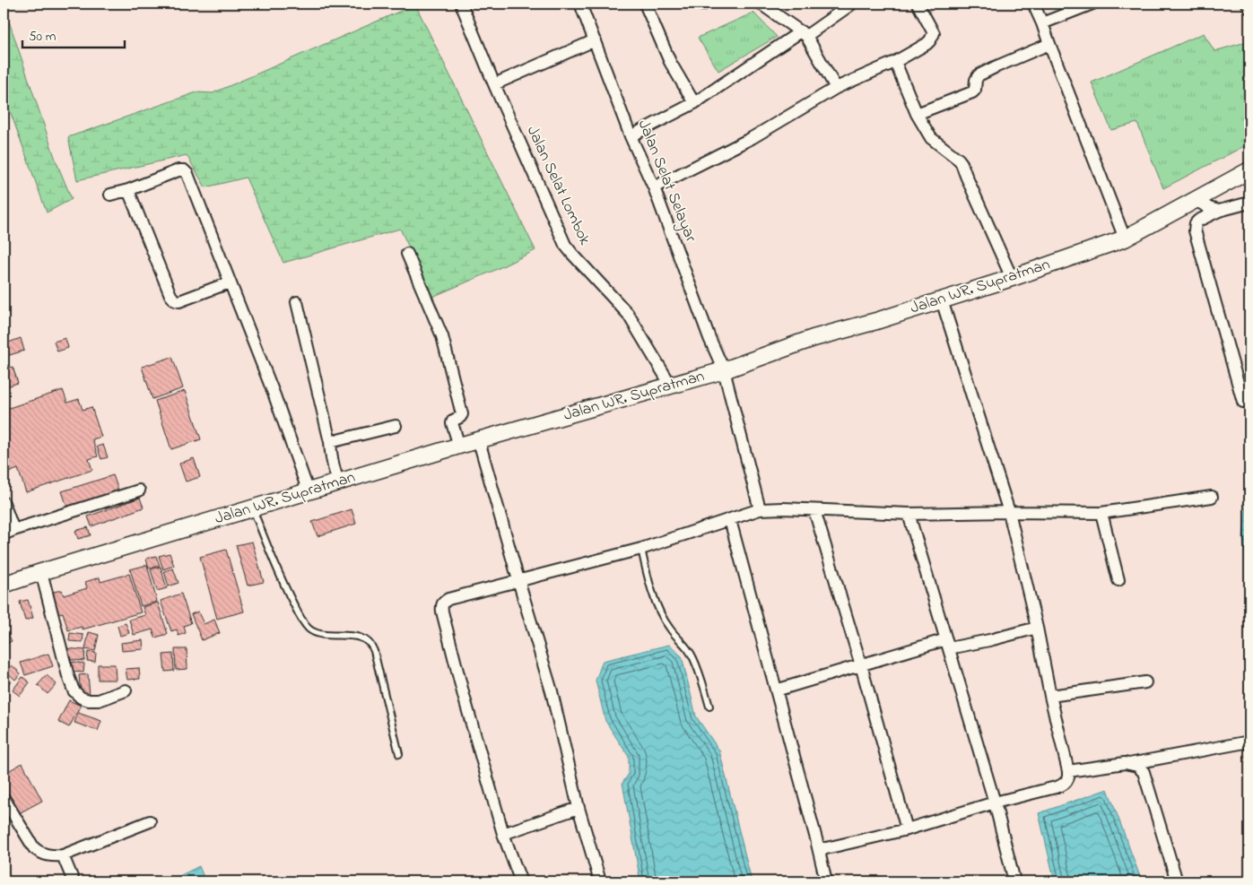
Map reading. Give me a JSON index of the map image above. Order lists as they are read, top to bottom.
{
  "streets": {
    "street": ["Jalan Selat Selayar", "Jalan Selat Lombok", "Jalan WR. Supratman"]
  },
  "crossings": [
    ["Jalan Selat Selayar", "Jalan WR. Supratman"],
    ["Jalan Selat Lombok", "Jalan WR. Supratman"]
  ],
  "scale_bar": "50 m"
}
